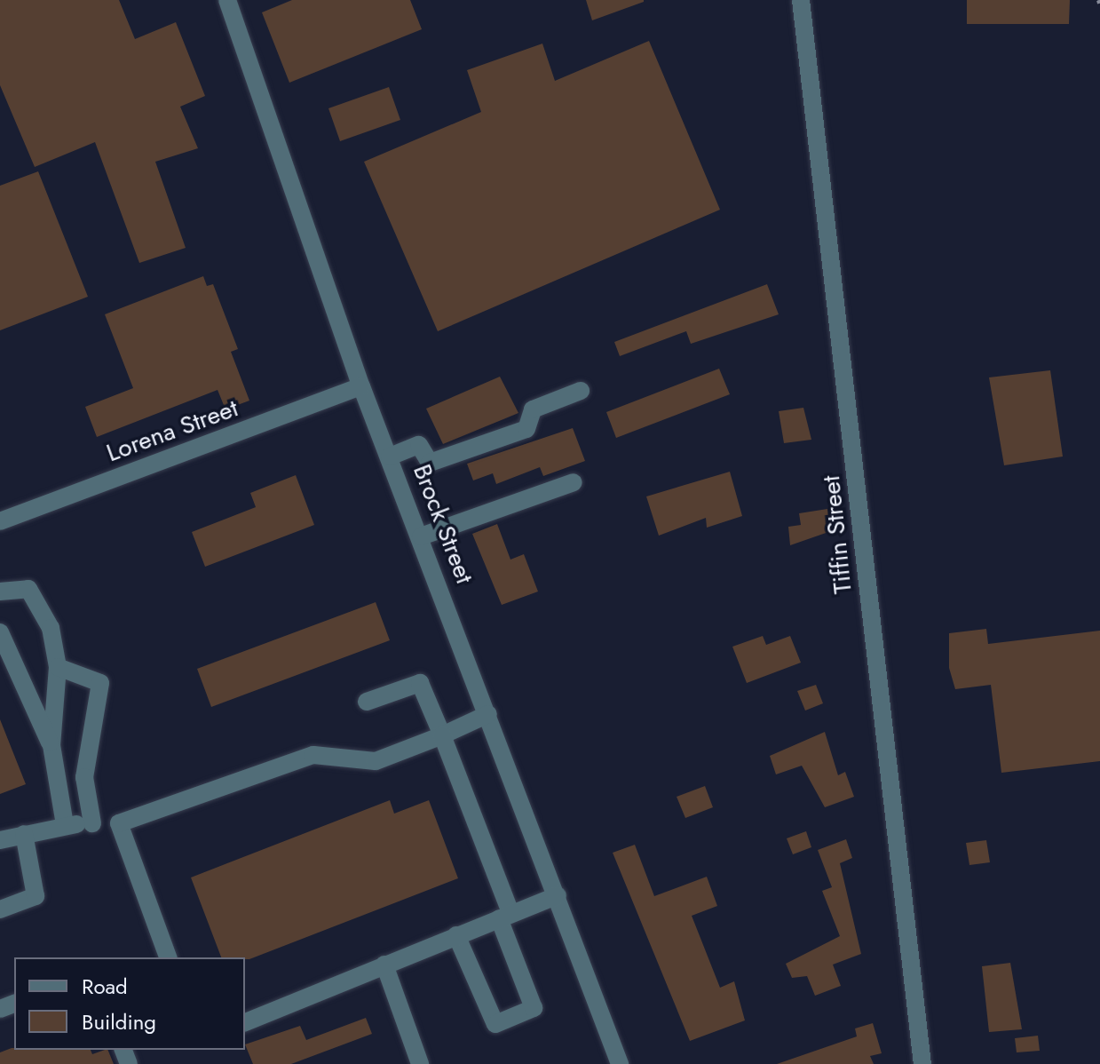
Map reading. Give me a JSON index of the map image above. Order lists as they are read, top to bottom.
{
  "streets": {
    "street": ["Lorena Street", "Brock Street", "Tiffin Street"]
  },
  "crossings": [
    ["Lorena Street", "Brock Street"]
  ],
  "legend": ["Road", "Building"]
}
